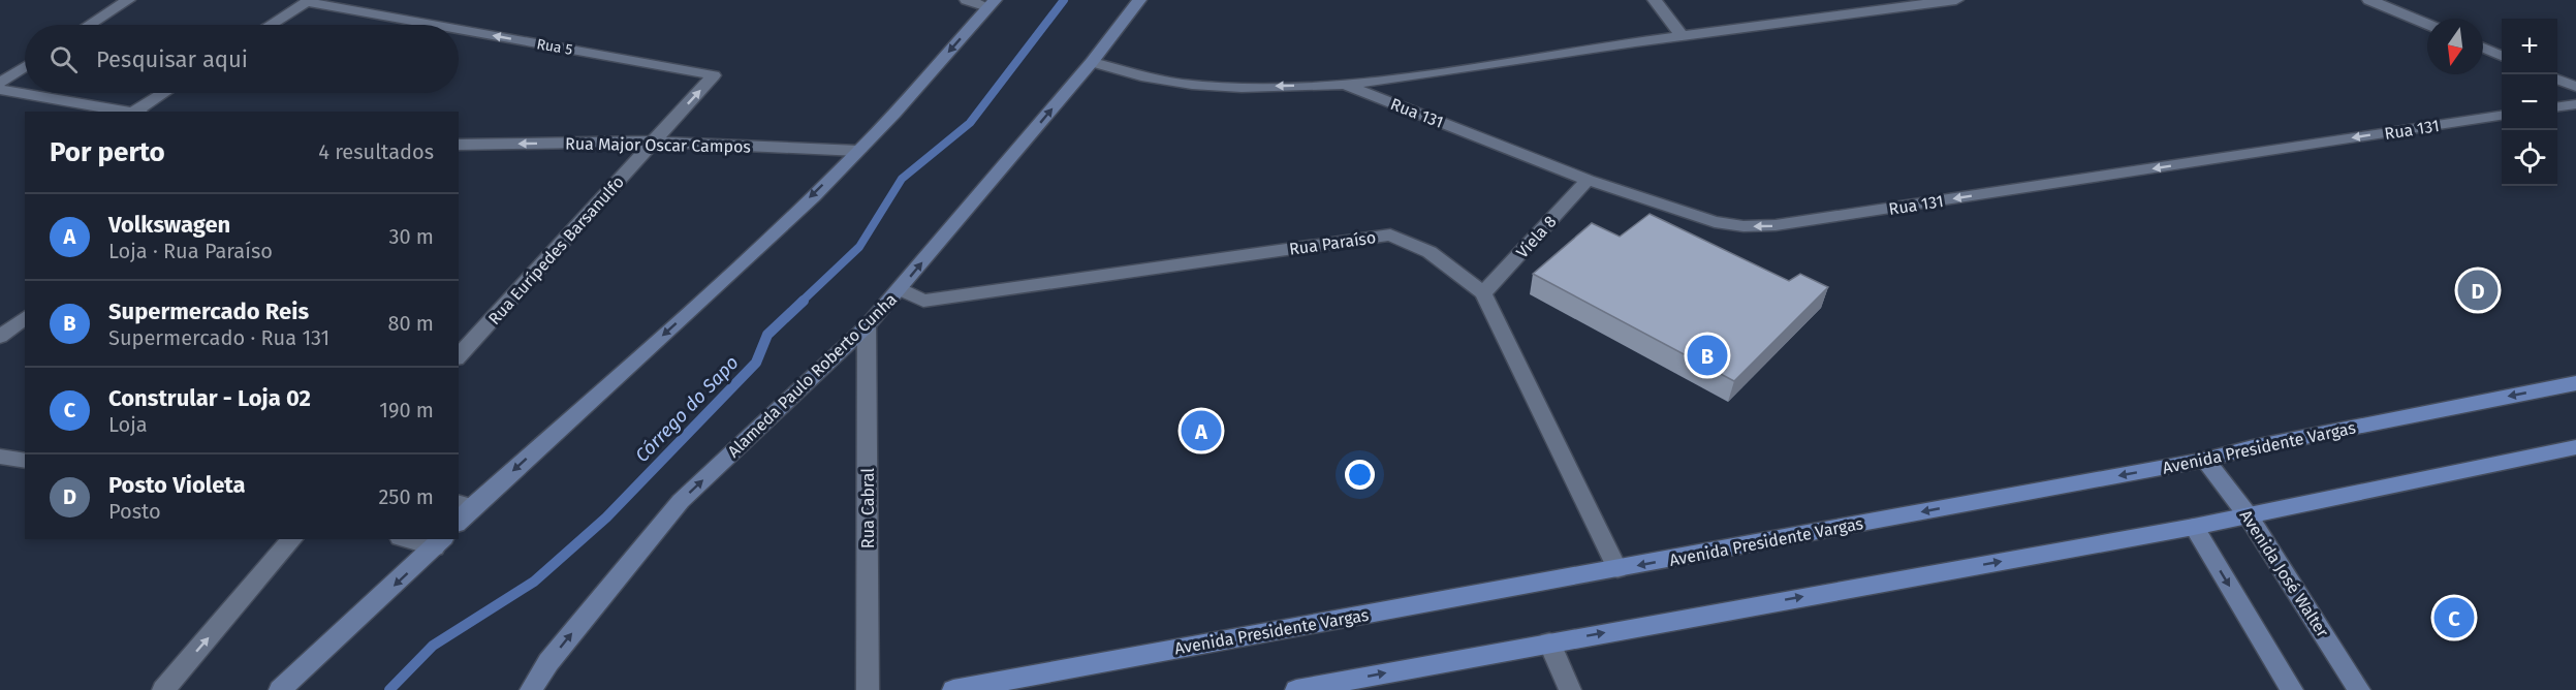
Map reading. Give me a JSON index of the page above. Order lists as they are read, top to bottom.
{
  "streets": {
    "main road": ["Avenida Presidente Vargas"],
    "street": [
      "Rua 5",
      "Rua 131",
      "Rua Major Oscar Campos",
      "Viela 8",
      "Rua Paraíso",
      "Rua Eurípedes Barsanulfo",
      "Alameda Paulo Roberto Cunha",
      "Rua Cabral",
      "Avenida José Walter"
    ]
  },
  "crossings": [
    ["Rua 5", "Rua Major Oscar Campos"],
    ["Rua 5", "Rua Eurípedes Barsanulfo"],
    ["Rua 131", "Viela 8"],
    ["Rua 131", "Alameda Paulo Roberto Cunha"],
    ["Rua Major Oscar Campos", "Rua Eurípedes Barsanulfo"],
    ["Viela 8", "Rua Paraíso"],
    ["Rua Paraíso", "Alameda Paulo Roberto Cunha"],
    ["Rua Paraíso", "Avenida Presidente Vargas"],
    ["Alameda Paulo Roberto Cunha", "Rua Cabral"],
    ["Avenida Presidente Vargas", "Avenida José Walter"]
  ],
  "one_way": ["Rua 131", "Rua Major Oscar Campos"],
  "water": ["Córrego do Sapo"],
  "north": "bottom",
  "page": {
    "map_buttons": ["+", "−"],
    "search": "Pesquisar aqui",
    "heading": ["Por perto", "4 resultados"],
    "list": [
      {
        "mark": "A",
        "name": "Volkswagen",
        "note": "Loja · Rua Paraíso",
        "value": "30 m"
      },
      {
        "mark": "B",
        "name": "Supermercado Reis",
        "note": "Supermercado · Rua 131",
        "value": "80 m"
      },
      {
        "mark": "C",
        "name": "Constrular - Loja 02",
        "note": "Loja",
        "value": "190 m"
      },
      {
        "mark": "D",
        "name": "Posto Violeta",
        "note": "Posto",
        "value": "250 m"
      }
    ],
    "pins": [
      "D",
      "B",
      "A",
      "C"
    ]
  }
}
